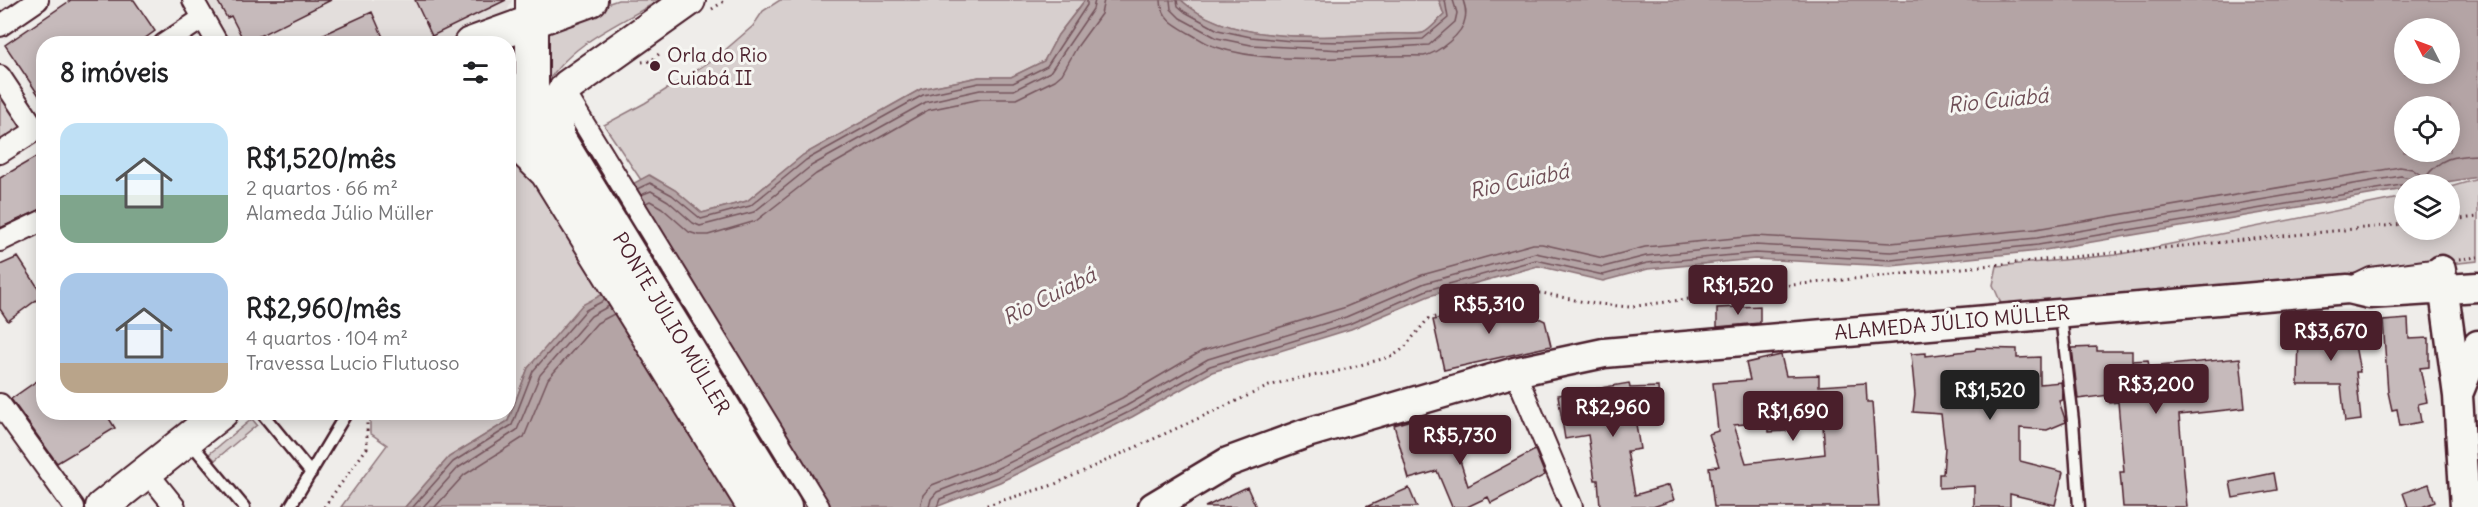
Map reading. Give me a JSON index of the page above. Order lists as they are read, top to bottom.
{
  "streets": {
    "main road": ["ALAMEDA JÚLIO MÜLLER", "PONTE JÚLIO MÜLLER"]
  },
  "water": ["Rio Cuiabá"],
  "places": ["Orla do Rio Cuiabá II"],
  "north": "top left",
  "page": {
    "heading": "8 imóveis",
    "list": [
      {
        "name": "R$1,520/mês",
        "note": "2 quartos · 66 m² · Alameda Júlio Müller"
      },
      {
        "name": "R$2,960/mês",
        "note": "4 quartos · 104 m² · Travessa Lucio Flutuoso"
      }
    ],
    "price": [
      "R$1,520",
      "R$5,310",
      "R$3,670",
      "R$3,200",
      "R$1,520",
      "R$2,960",
      "R$1,690",
      "R$5,730"
    ]
  }
}
